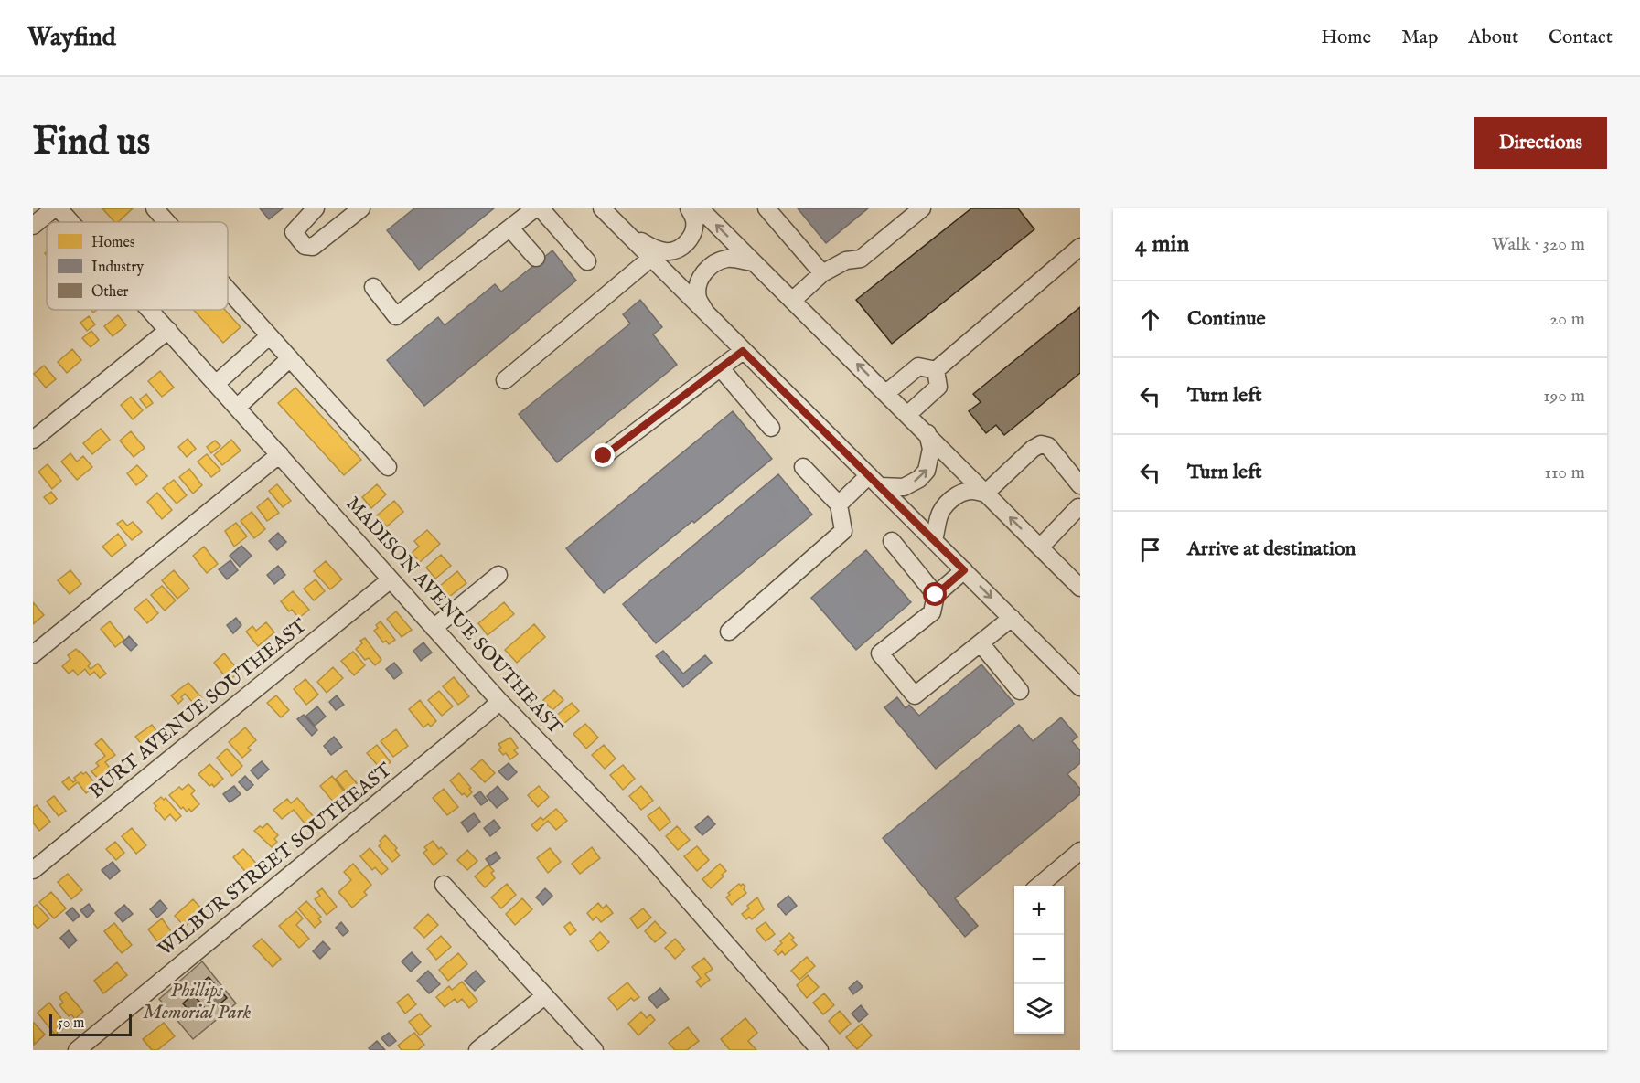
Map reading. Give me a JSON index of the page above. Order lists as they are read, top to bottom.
{
  "streets": {
    "street": ["MADISON AVENUE SOUTHEAST", "BURT AVENUE SOUTHEAST", "WILBUR STREET SOUTHEAST"]
  },
  "crossings": [
    ["MADISON AVENUE SOUTHEAST", "BURT AVENUE SOUTHEAST"],
    ["MADISON AVENUE SOUTHEAST", "WILBUR STREET SOUTHEAST"]
  ],
  "parks": ["Phillips Memorial Park"],
  "legend": ["Homes", "Industry", "Other"],
  "scale_bar": "50 m",
  "page": {
    "header": "Wayfind",
    "nav": [
      "Home",
      "Map",
      "About",
      "Contact"
    ],
    "buttons": "Directions",
    "title": "Find us",
    "heading": ["4 min", "Walk · 320 m"],
    "list": [
      ["Continue", "20 m"],
      ["Turn left", "190 m"],
      ["Turn left", "110 m"],
      "Arrive at destination"
    ],
    "map_buttons": ["+", "−"],
    "scale": "50 m"
  }
}
